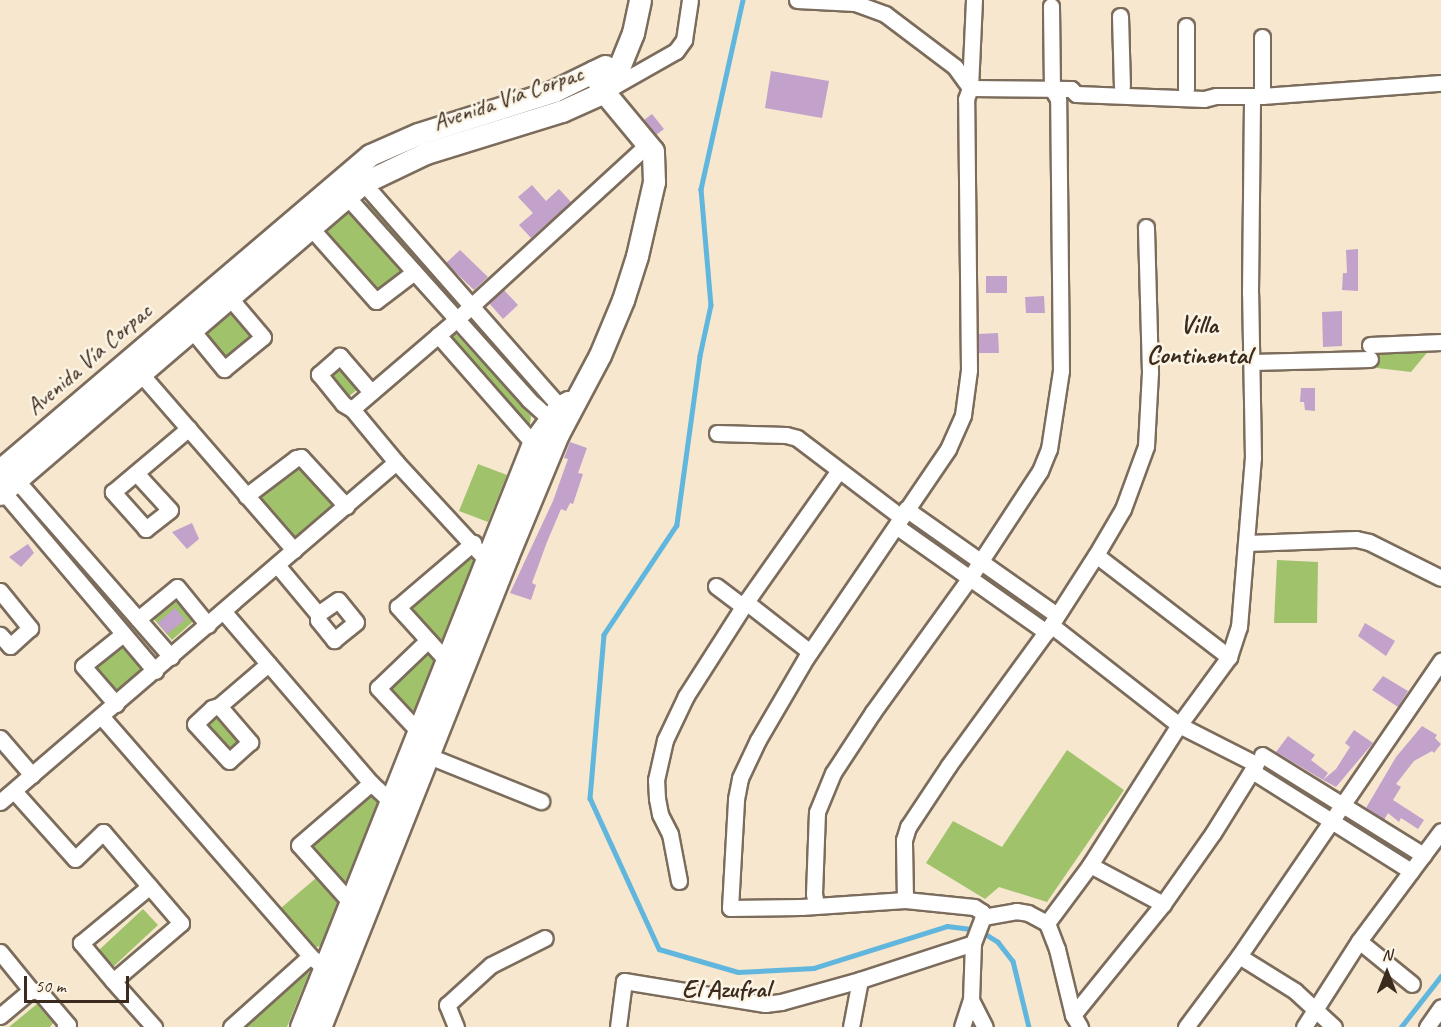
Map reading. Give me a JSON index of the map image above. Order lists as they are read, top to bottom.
{
  "streets": {
    "street": ["Avenida Vía Corpac"]
  },
  "districts": ["Villa Continental", "El Azufral"],
  "scale_bar": "50 m",
  "north": "top"
}
